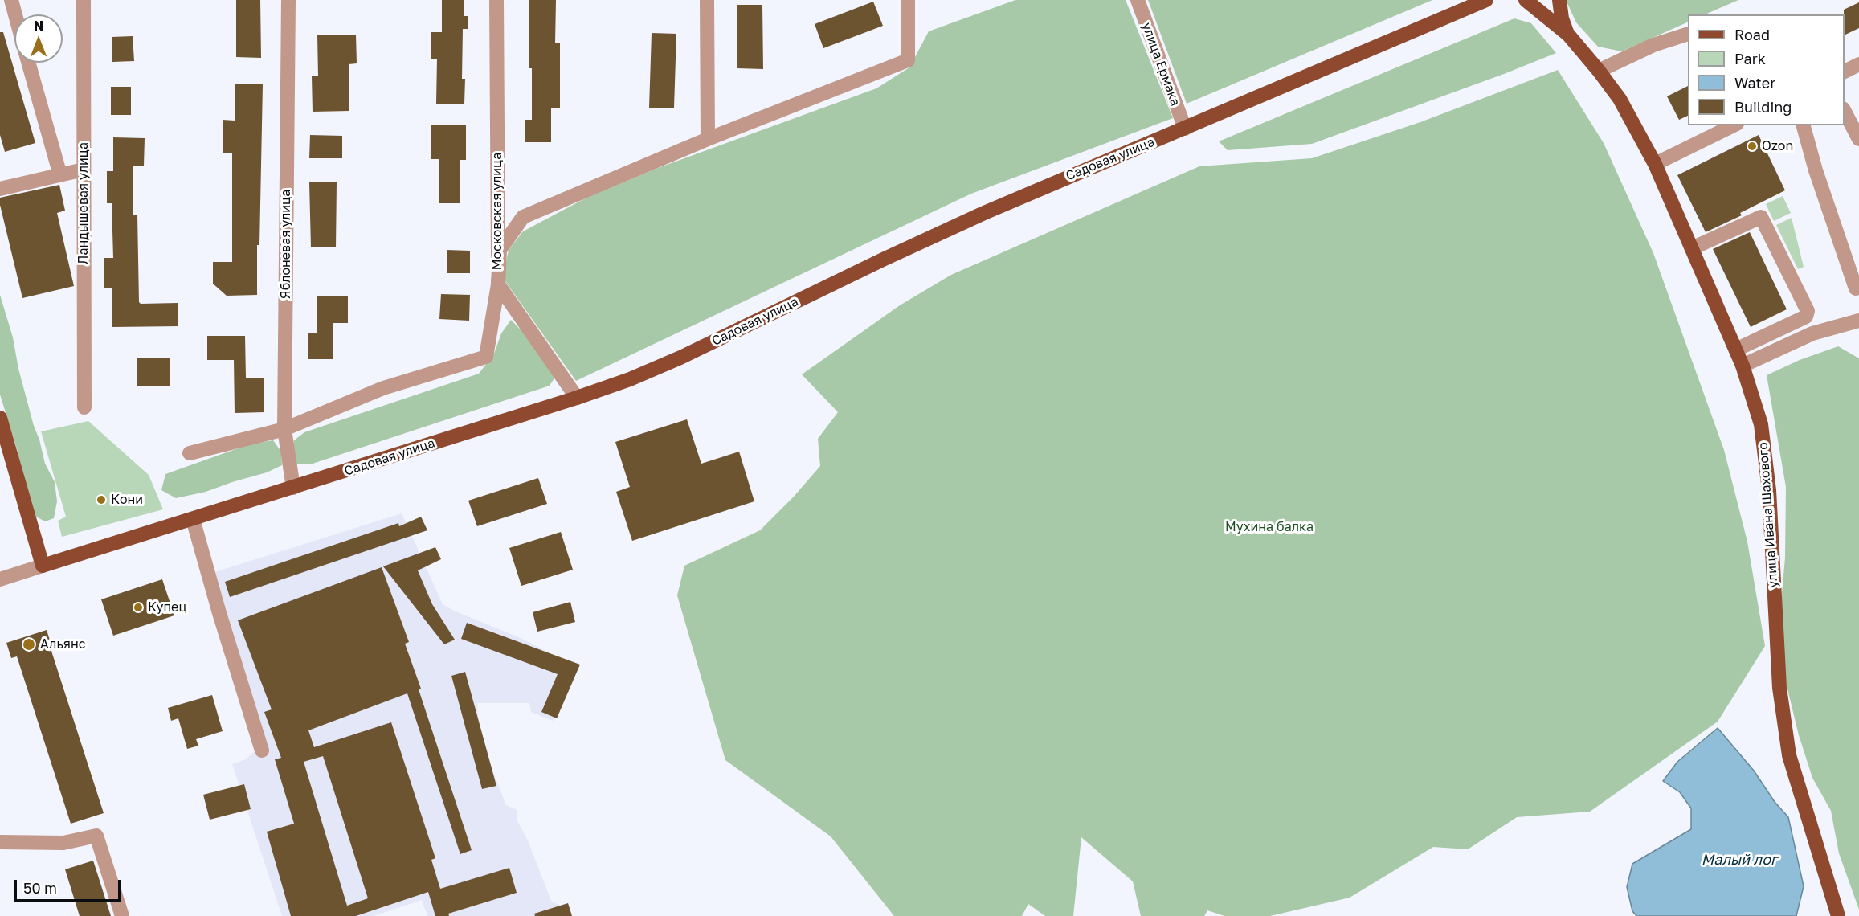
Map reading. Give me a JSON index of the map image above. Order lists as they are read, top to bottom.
{
  "streets": {
    "main road": ["Садовая улица", "улица Ивана Шахового"],
    "street": [
      "улица Ермака",
      "Ландышевая улица",
      "Московская улица",
      "Яблоневая улица"
    ]
  },
  "crossings": [
    ["улица Ермака", "Садовая улица"],
    ["Садовая улица", "Московская улица"],
    ["Садовая улица", "Яблоневая улица"]
  ],
  "water": ["Малый лог"],
  "parks": ["Мухина балка"],
  "places": [
    "Ozon",
    "Кони",
    "Купец",
    "Альянс"
  ],
  "legend": [
    "Road",
    "Park",
    "Water",
    "Building"
  ],
  "scale_bar": "50 m",
  "north": "top"
}
